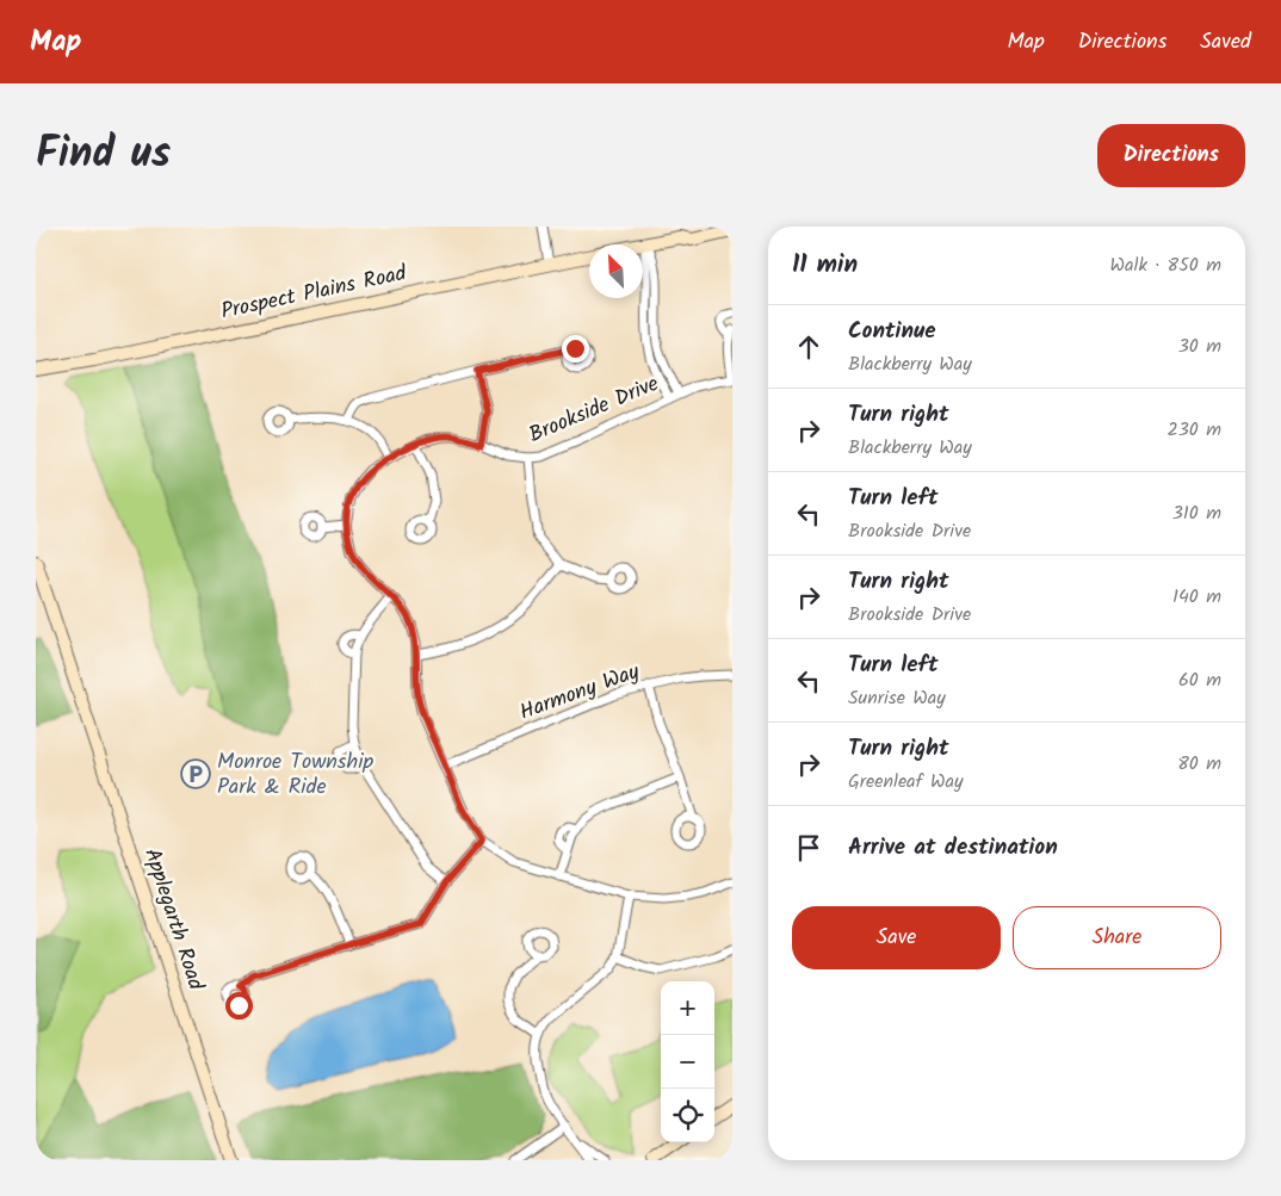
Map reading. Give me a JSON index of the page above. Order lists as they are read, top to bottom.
{
  "streets": {
    "street": [
      "Prospect Plains Road",
      "Brookside Drive",
      "Harmony Way",
      "Applegarth Road"
    ]
  },
  "crossings": [
    ["Brookside Drive", "Harmony Way"]
  ],
  "places": {
    "parking": ["Monroe Township Park & Ride"]
  },
  "north": "top left",
  "page": {
    "header": "Map",
    "nav": ["Map", "Directions", "Saved"],
    "title": "Find us",
    "buttons": [
      "Directions",
      ["Save", "Share"]
    ],
    "heading": ["11 min", "Walk · 850 m"],
    "list": [
      ["Continue", "Blackberry Way", "30 m"],
      ["Turn right", "Blackberry Way", "230 m"],
      ["Turn left", "Brookside Drive", "310 m"],
      ["Turn right", "Brookside Drive", "140 m"],
      ["Turn left", "Sunrise Way", "60 m"],
      ["Turn right", "Greenleaf Way", "80 m"],
      "Arrive at destination"
    ],
    "map_buttons": ["+", "−"]
  }
}
